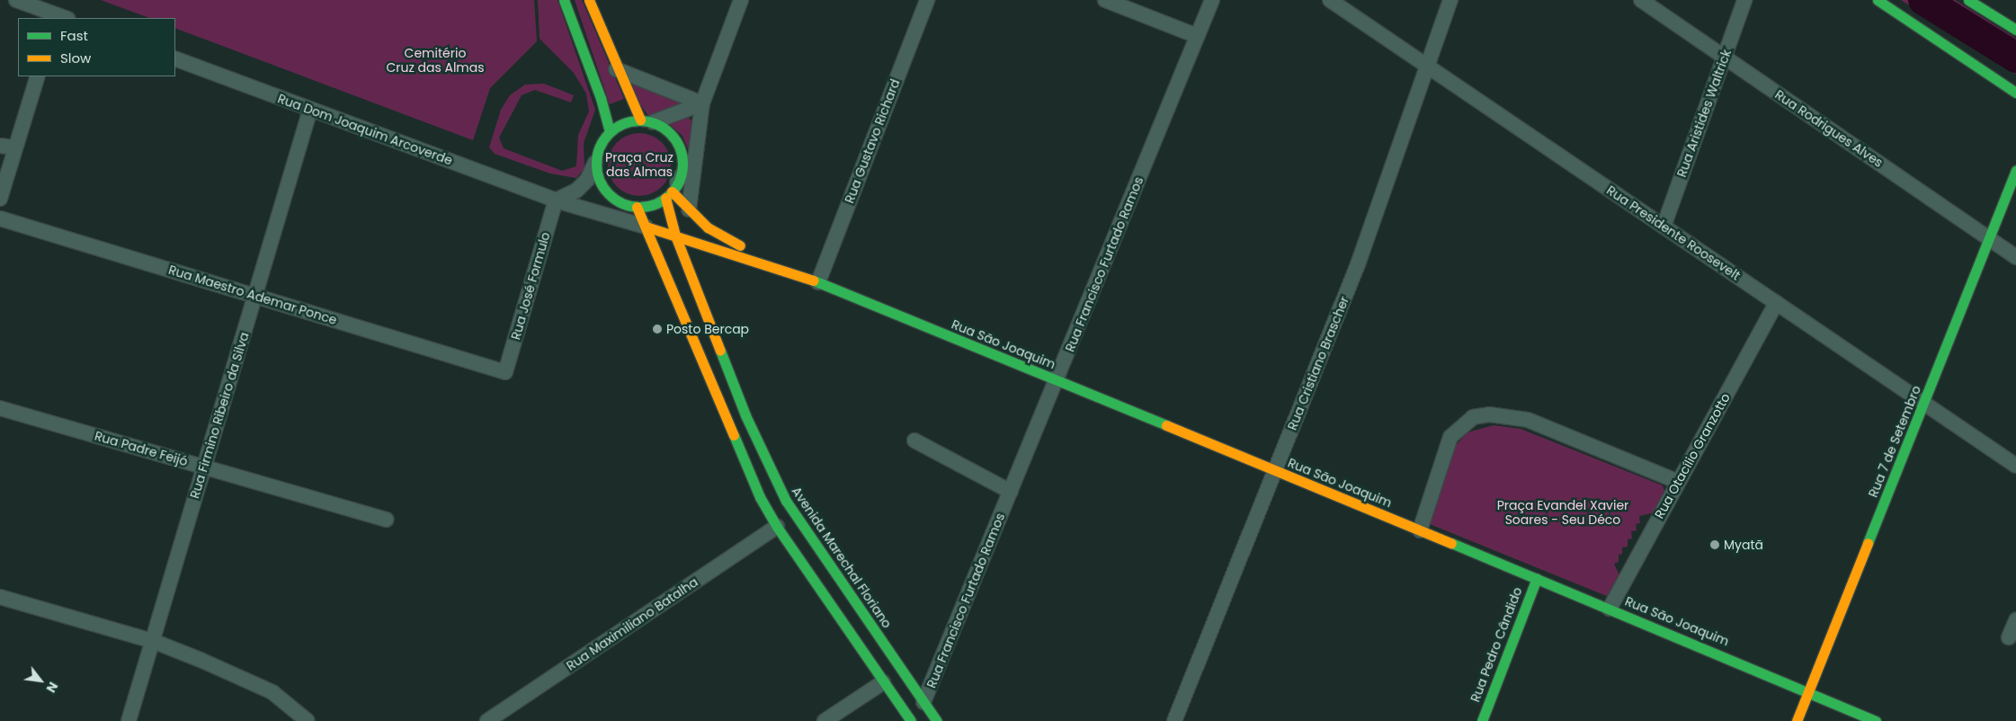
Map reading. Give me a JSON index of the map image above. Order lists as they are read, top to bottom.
{
  "streets": {
    "street": [
      "Rua Aristides Waltrick",
      "Rua Rodrigues Alves",
      "Rua Dom Joaquim Arcoverde",
      "Rua Gustavo Richard",
      "Rua Presidente Roosevelt",
      "Rua Francisco Furtado Ramos",
      "Rua José Formulo",
      "Rua Maestro Ademar Ponce",
      "Rua São Joaquim",
      "Rua Cristiano Brascher",
      "Rua Firmino Ribeiro da Silva",
      "Rua 7 de Setembro",
      "Rua Padre Feijó",
      "Rua Otacílio Granzotto",
      "Avenida Marechal Floriano",
      "Rua Maximiliano Batalha",
      "Rua Pedro Cândido"
    ]
  },
  "crossings": [
    ["Rua Aristides Waltrick", "Rua Rodrigues Alves"],
    ["Rua Aristides Waltrick", "Rua Presidente Roosevelt"],
    ["Rua Rodrigues Alves", "Rua 7 de Setembro"],
    ["Rua Dom Joaquim Arcoverde", "Rua José Formulo"],
    ["Rua Dom Joaquim Arcoverde", "Rua São Joaquim"],
    ["Rua Dom Joaquim Arcoverde", "Rua Firmino Ribeiro da Silva"],
    ["Rua Gustavo Richard", "Rua São Joaquim"],
    ["Rua Presidente Roosevelt", "Rua Cristiano Brascher"],
    ["Rua Presidente Roosevelt", "Rua 7 de Setembro"],
    ["Rua Presidente Roosevelt", "Rua Otacílio Granzotto"],
    ["Rua Francisco Furtado Ramos", "Rua São Joaquim"],
    ["Rua Francisco Furtado Ramos", "Avenida Marechal Floriano"],
    ["Rua José Formulo", "Rua Maestro Ademar Ponce"],
    ["Rua Maestro Ademar Ponce", "Rua Firmino Ribeiro da Silva"],
    ["Rua São Joaquim", "Rua Cristiano Brascher"],
    ["Rua São Joaquim", "Rua 7 de Setembro"],
    ["Rua São Joaquim", "Rua Otacílio Granzotto"],
    ["Rua São Joaquim", "Avenida Marechal Floriano"],
    ["Rua São Joaquim", "Rua Pedro Cândido"],
    ["Rua Firmino Ribeiro da Silva", "Rua Padre Feijó"]
  ],
  "parks": ["Cemitério Cruz das Almas", "Praça Cruz das Almas", "Praça Evandel Xavier Soares - Seu Déco"],
  "places": ["Posto Bercap", "Myatã"],
  "legend": ["Fast", "Slow"],
  "north": "bottom right"
}
